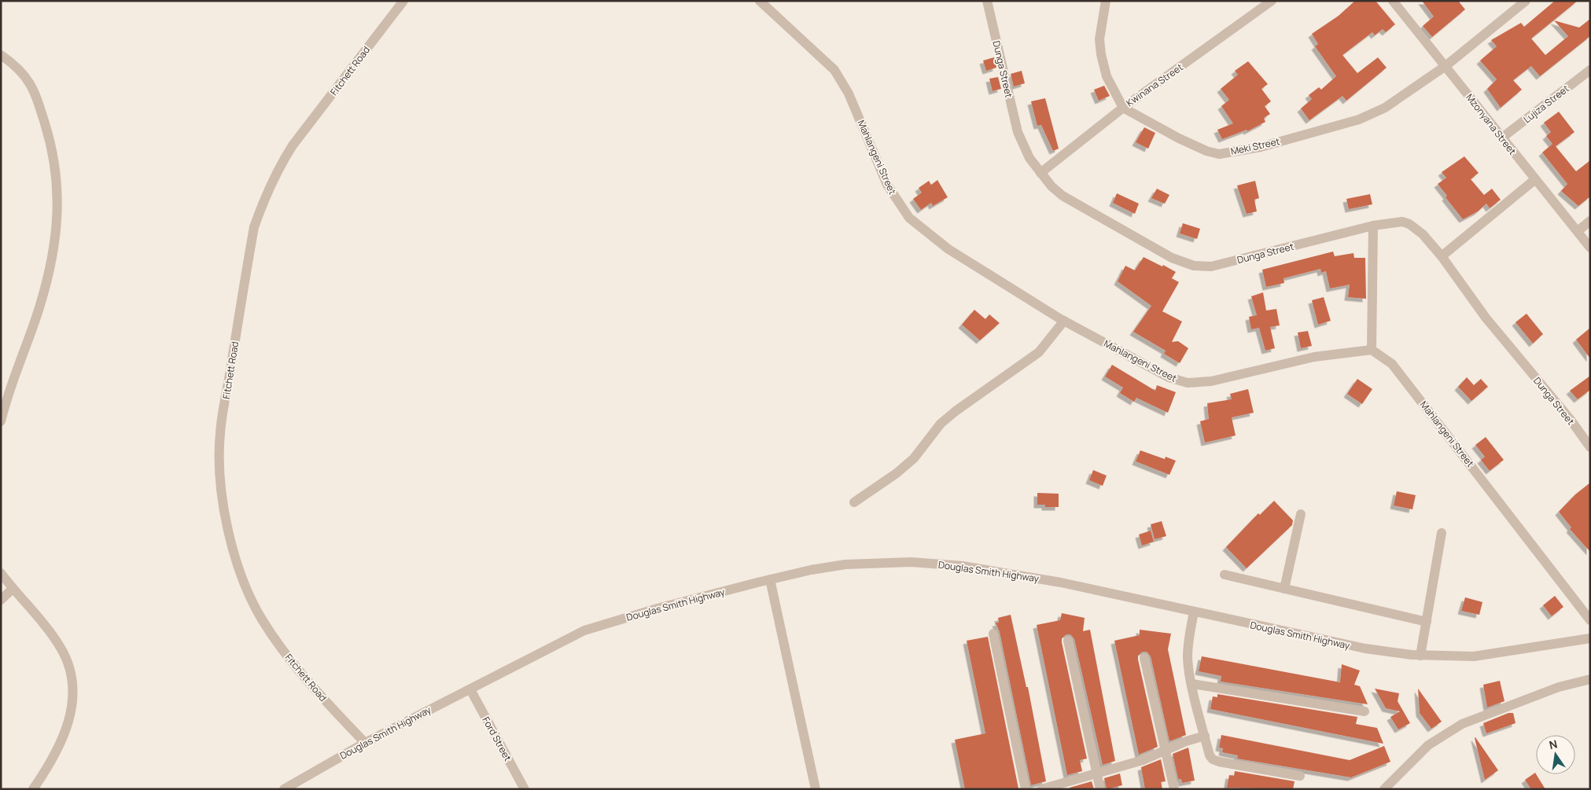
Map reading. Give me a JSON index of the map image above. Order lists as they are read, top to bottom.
{
  "streets": {
    "street": [
      "Dunga Street",
      "Fitchett Road",
      "Kwinana Street",
      "Lujiza Street",
      "Mzonyana Street",
      "Meki Street",
      "Mahlangeni Street",
      "Douglas Smith Highway",
      "Ford Street"
    ]
  },
  "crossings": [
    ["Dunga Street", "Kwinana Street"],
    ["Fitchett Road", "Douglas Smith Highway"],
    ["Kwinana Street", "Meki Street"],
    ["Lujiza Street", "Mzonyana Street"],
    ["Mzonyana Street", "Meki Street"],
    ["Douglas Smith Highway", "Ford Street"]
  ],
  "north": "top"
}
